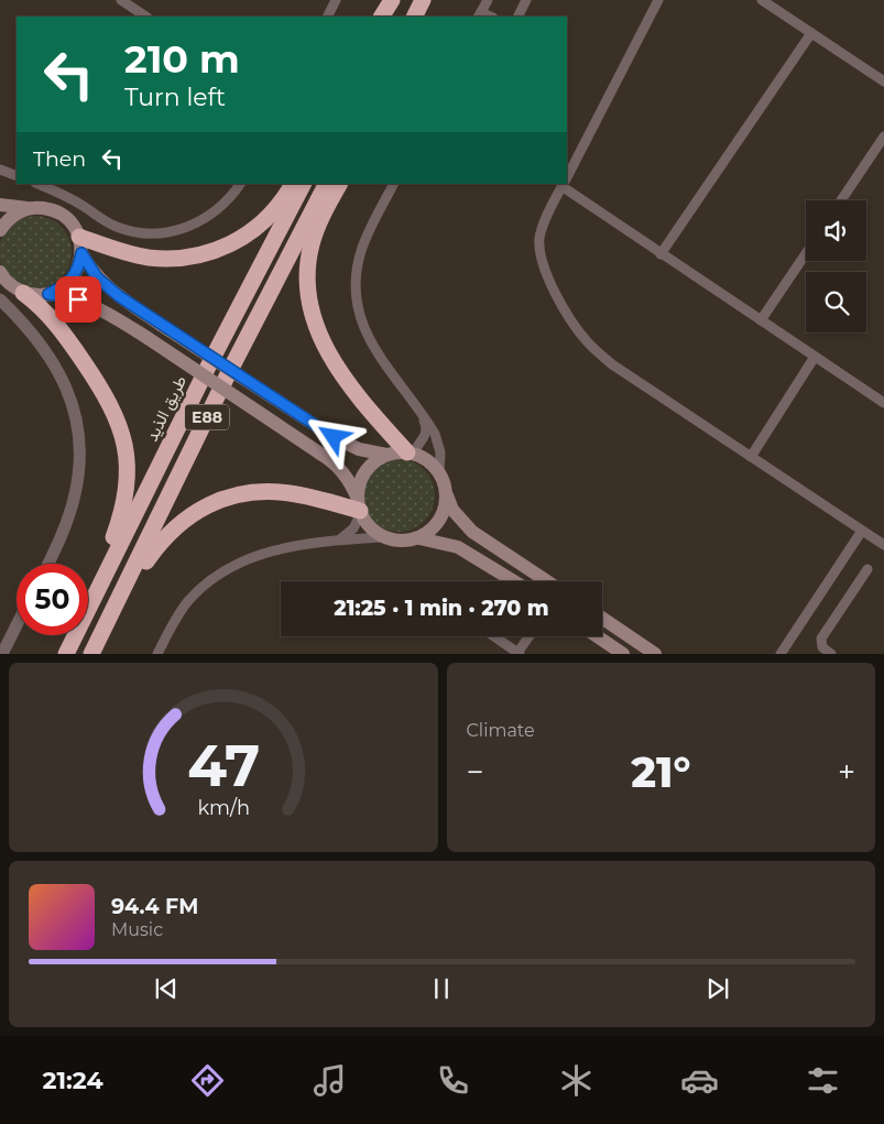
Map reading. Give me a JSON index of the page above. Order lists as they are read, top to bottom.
{
  "streets": {
    "highway": ["طريق الذيد", "E88"]
  },
  "page": {
    "turn": ["210 m", "Turn left"],
    "then": "Then",
    "limit": "50",
    "trip": "21:25 · 1 min · 270 m",
    "tile": "Climate",
    "heat": ["−", "21°", "+"],
    "song": ["94.4 FM", "Music"],
    "tabs": "21:24",
    "gauge": ["47", "km/h"]
  }
}
